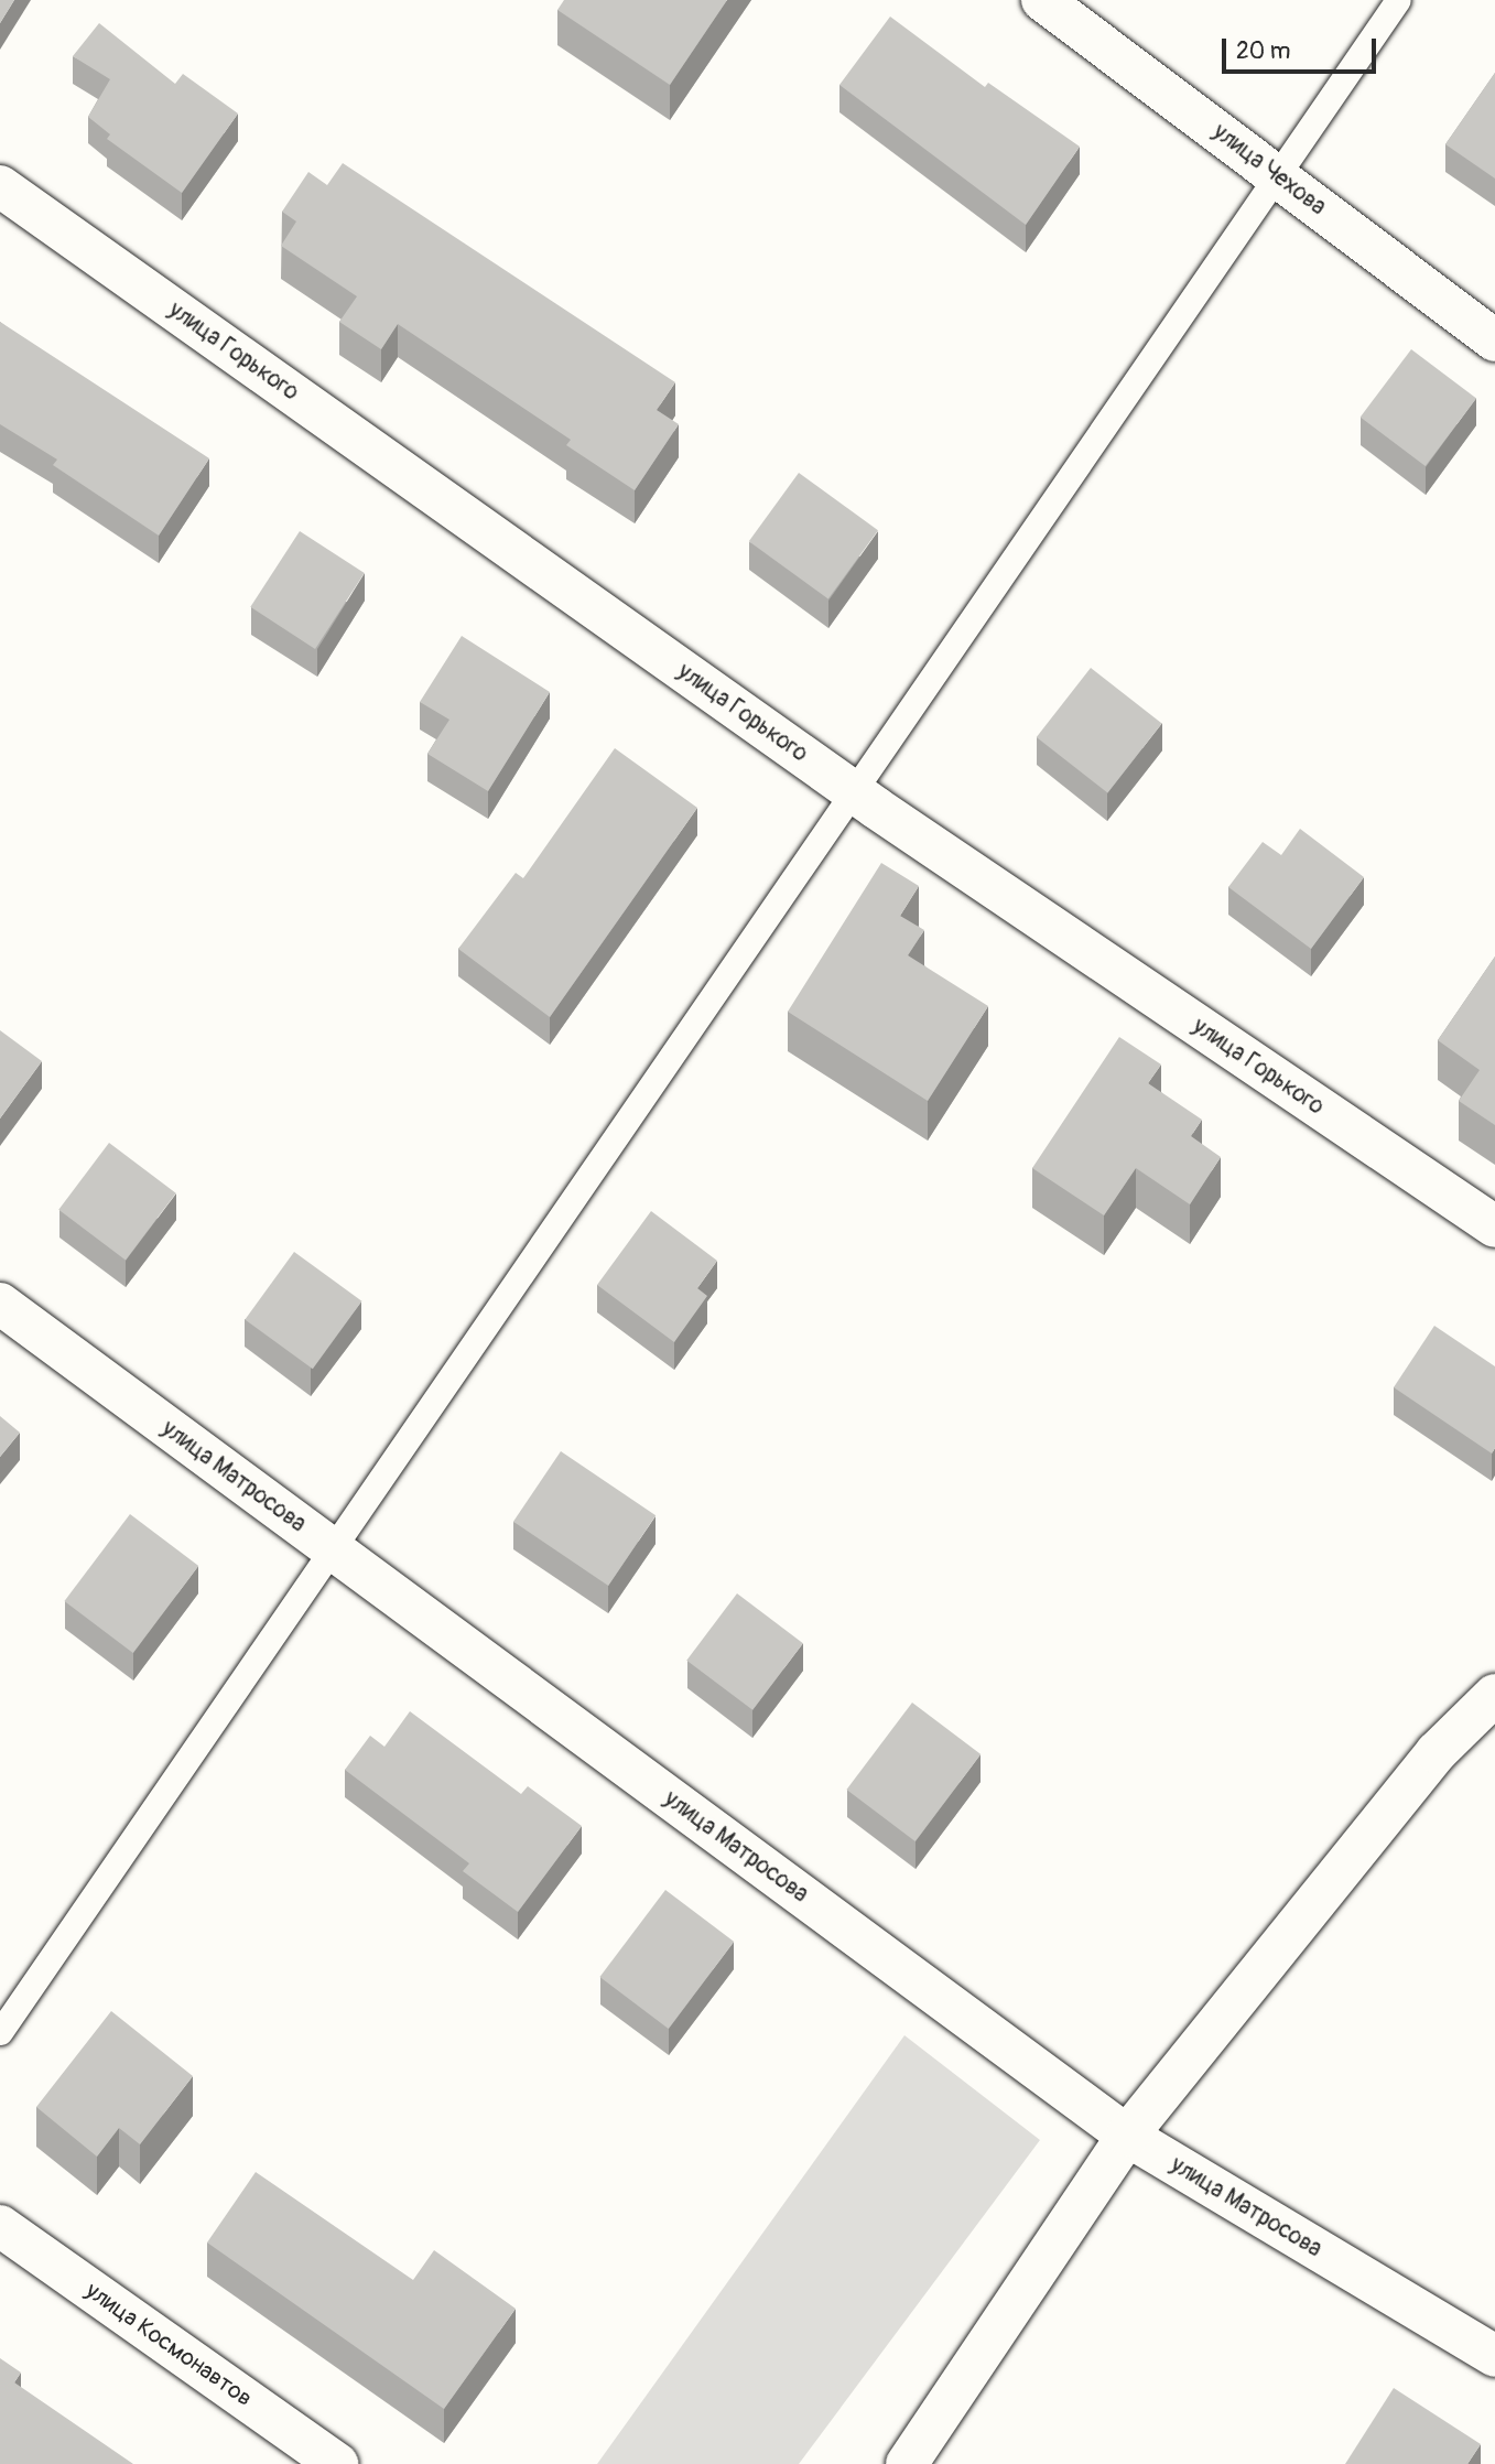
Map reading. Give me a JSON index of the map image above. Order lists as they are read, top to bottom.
{
  "streets": {
    "street": [
      "улица Чехова",
      "улица Горького",
      "улица Матросова",
      "улица Космонавтов"
    ]
  },
  "scale_bar": "20 m"
}
